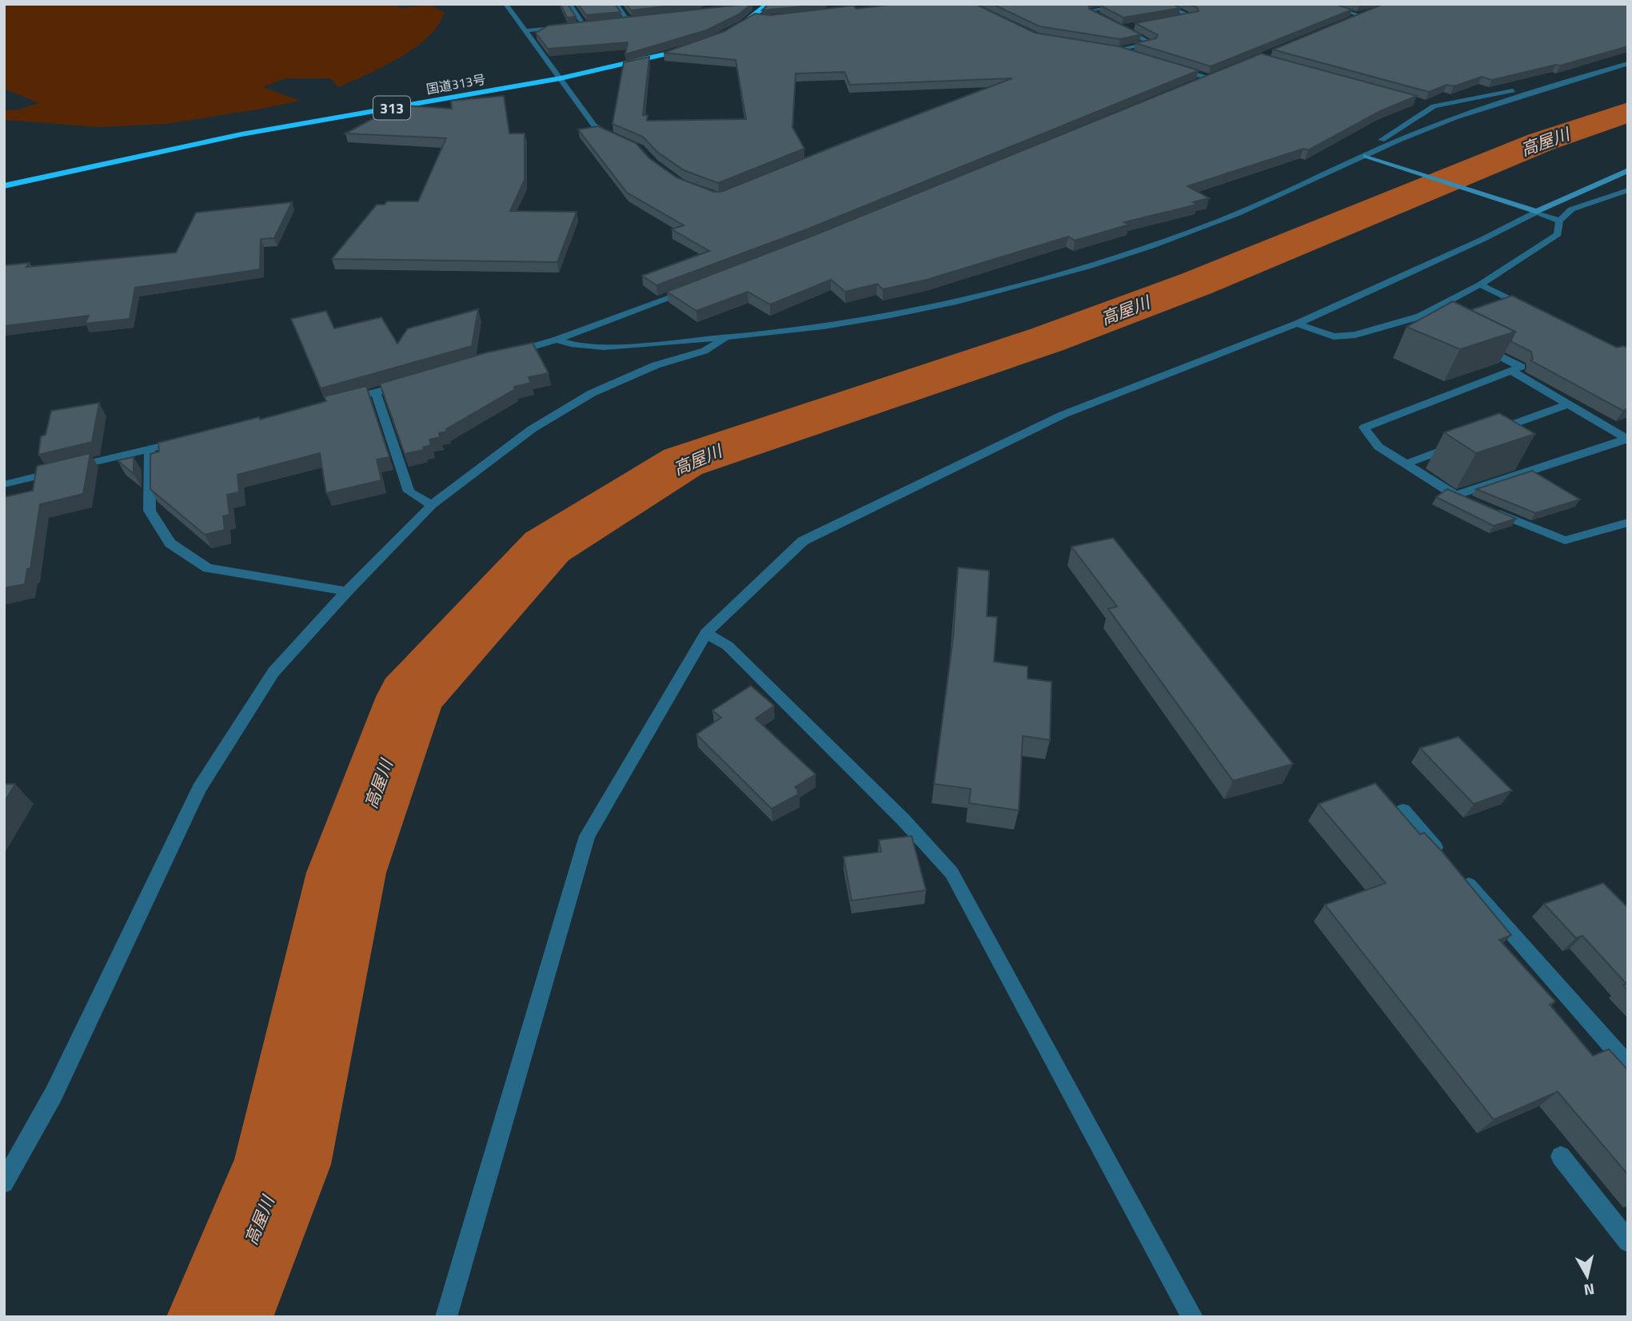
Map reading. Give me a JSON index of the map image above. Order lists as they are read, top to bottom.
{
  "streets": {
    "highway": ["国道313号", "313"]
  },
  "water": ["高屋川"],
  "north": "bottom"
}
